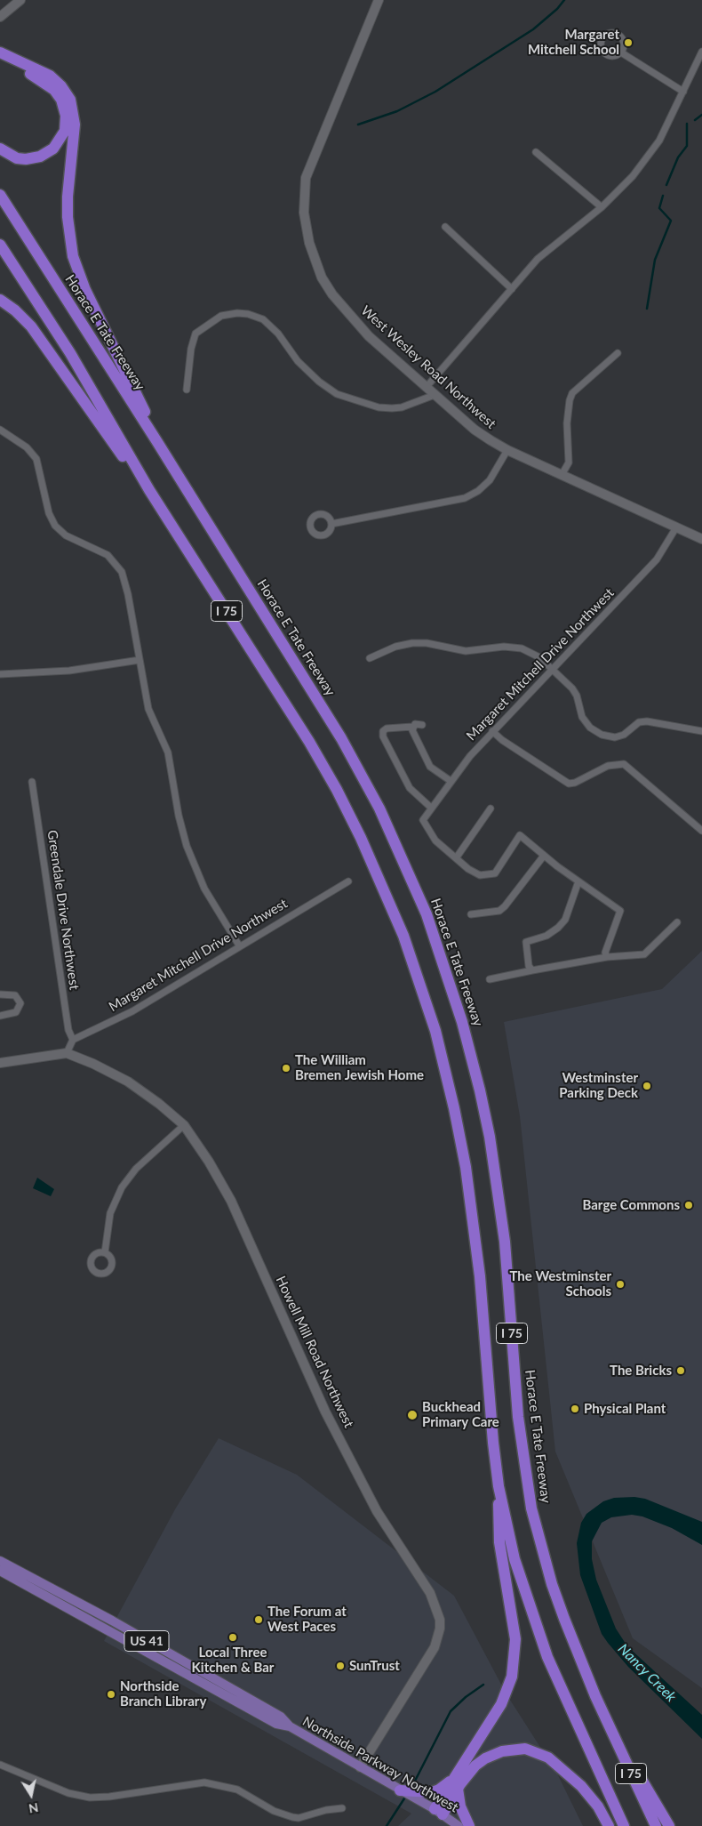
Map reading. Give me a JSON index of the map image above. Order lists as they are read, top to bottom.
{
  "streets": {
    "highway": ["Horace E Tate Freeway", "I 75"],
    "main road": [
      "West Wesley Road Northwest",
      "Howell Mill Road Northwest",
      "US 41",
      "Northside Parkway Northwest"
    ],
    "street": ["Margaret Mitchell Drive Northwest", "Greendale Drive Northwest"]
  },
  "crossings": [
    ["West Wesley Road Northwest", "Margaret Mitchell Drive Northwest"],
    ["Margaret Mitchell Drive Northwest", "Greendale Drive Northwest"],
    ["Howell Mill Road Northwest", "Northside Parkway Northwest"]
  ],
  "water": ["Nancy Creek"],
  "places": [
    "Margaret Mitchell School",
    "The William Bremen Jewish Home",
    "Westminster Parking Deck",
    "Barge Commons",
    "The Westminster Schools",
    "The Bricks",
    "Physical Plant",
    "Buckhead Primary Care",
    "The Forum at West Paces",
    "Local Three Kitchen & Bar",
    "SunTrust",
    "Northside Branch Library"
  ],
  "north": "bottom"
}
